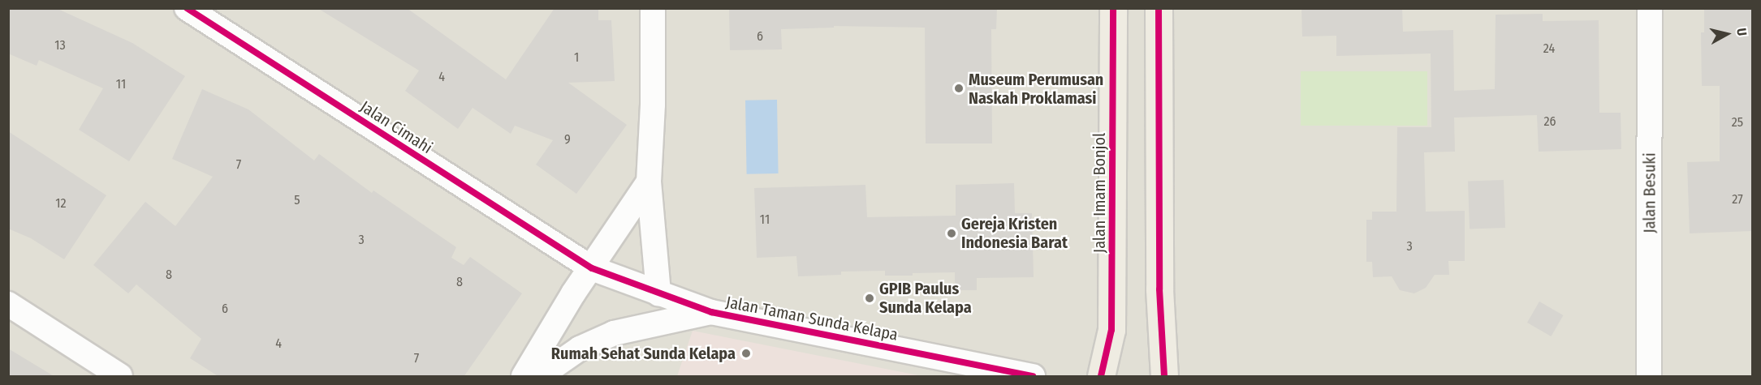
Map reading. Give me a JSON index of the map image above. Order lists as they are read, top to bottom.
{
  "streets": {
    "main road": ["Jalan Imam Bonjol"],
    "street": ["Jalan Cimahi", "Jalan Besuki", "Jalan Taman Sunda Kelapa"]
  },
  "crossings": [
    ["Jalan Cimahi", "Jalan Taman Sunda Kelapa"]
  ],
  "places": [
    "Museum Perumusan Naskah Proklamasi",
    "Gereja Kristen Indonesia Barat",
    "GPIB Paulus Sunda Kelapa",
    "Rumah Sehat Sunda Kelapa"
  ],
  "house_numbers": [
    "6",
    "13",
    "24",
    "1",
    "4",
    "11",
    "26",
    "25",
    "9",
    "7",
    "27",
    "5",
    "12",
    "11",
    "3",
    "3",
    "8",
    "8",
    "6",
    "4",
    "7"
  ],
  "north": "right"
}
